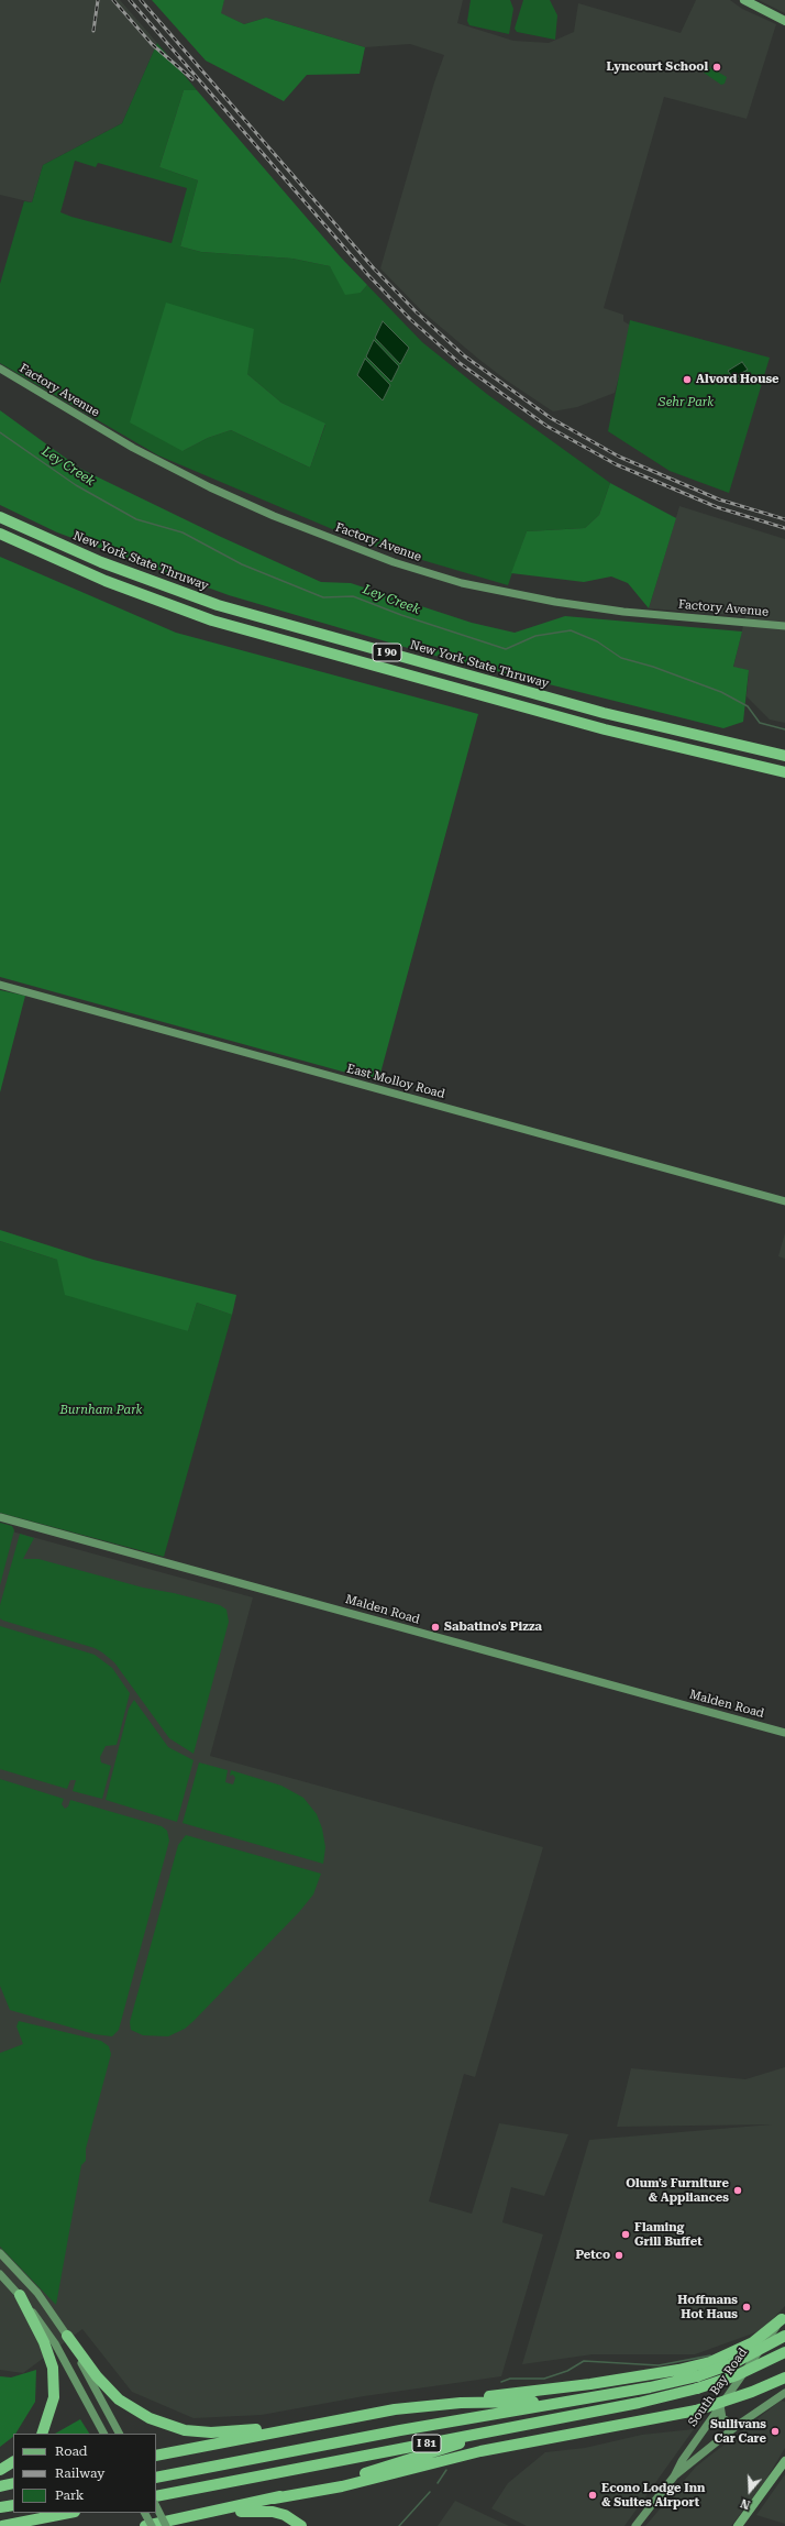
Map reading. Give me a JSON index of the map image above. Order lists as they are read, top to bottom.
{
  "streets": {
    "highway": ["New York State Thruway", "I 90", "I 81"],
    "street": [
      "Factory Avenue",
      "East Molloy Road",
      "Malden Road",
      "South Bay Road"
    ]
  },
  "water": ["Ley Creek"],
  "parks": ["Sehr Park", "Burnham Park"],
  "places": [
    "Lyncourt School",
    "Alvord House",
    "Sabatino's Pizza",
    "Olum's Furniture & Appliances",
    "Flaming Grill Buffet",
    "Petco",
    "Hoffmans Hot Haus",
    "Sullivans Car Care",
    "Econo Lodge Inn & Suites Airport"
  ],
  "legend": ["Road", "Railway", "Park"],
  "north": "bottom"
}
